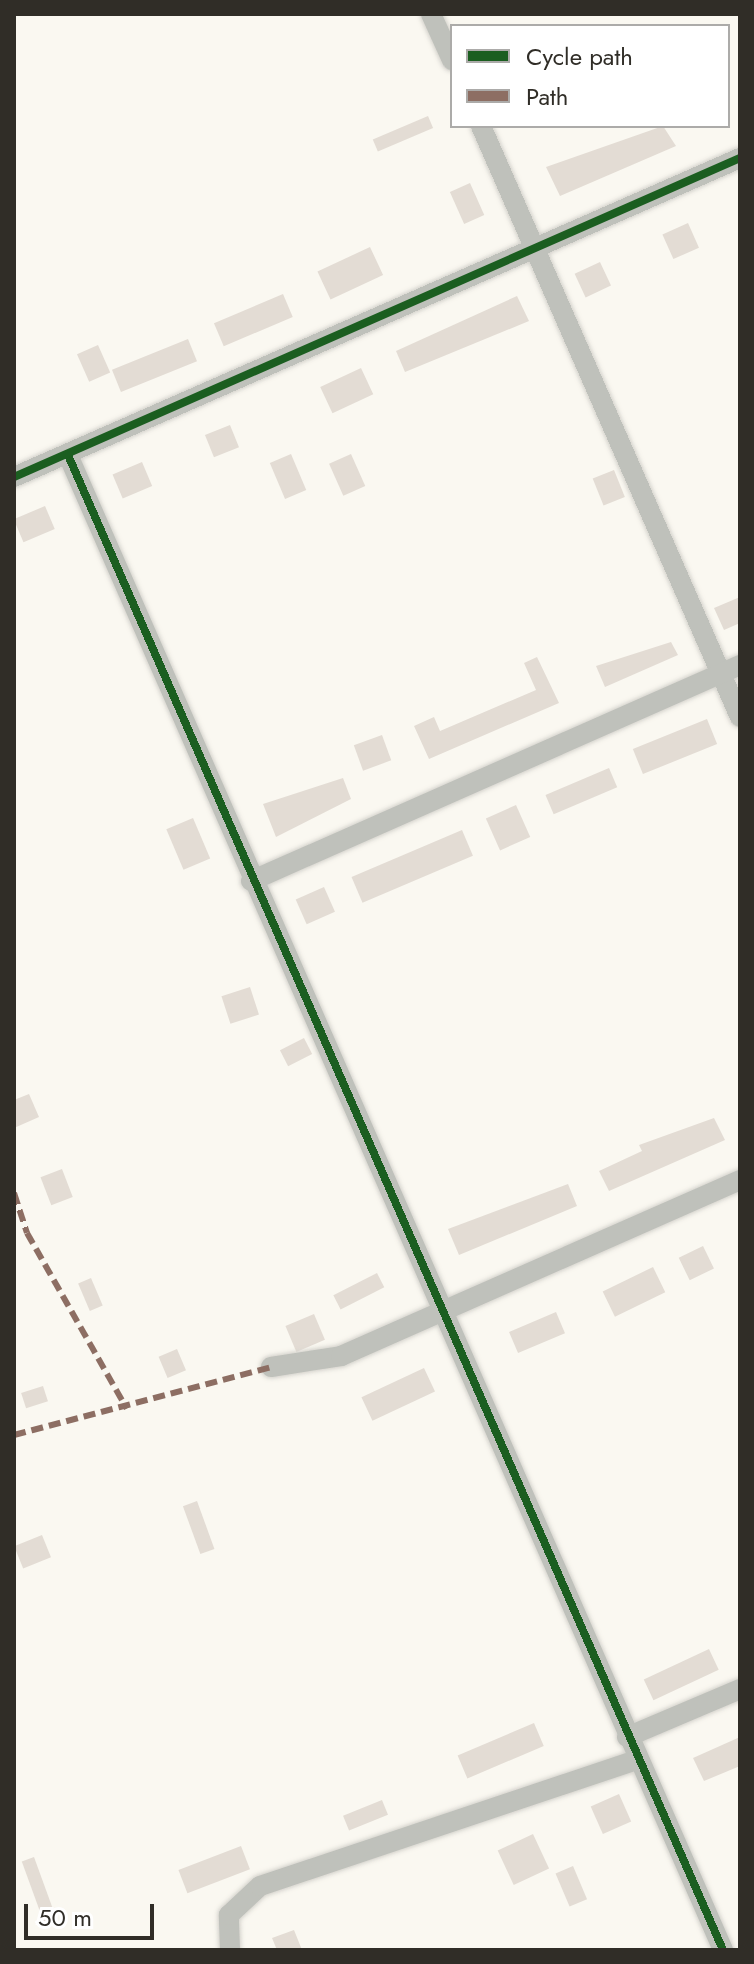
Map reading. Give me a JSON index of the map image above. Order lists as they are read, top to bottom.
{
  "legend": ["Cycle path", "Path"],
  "scale_bar": "50 m"
}
